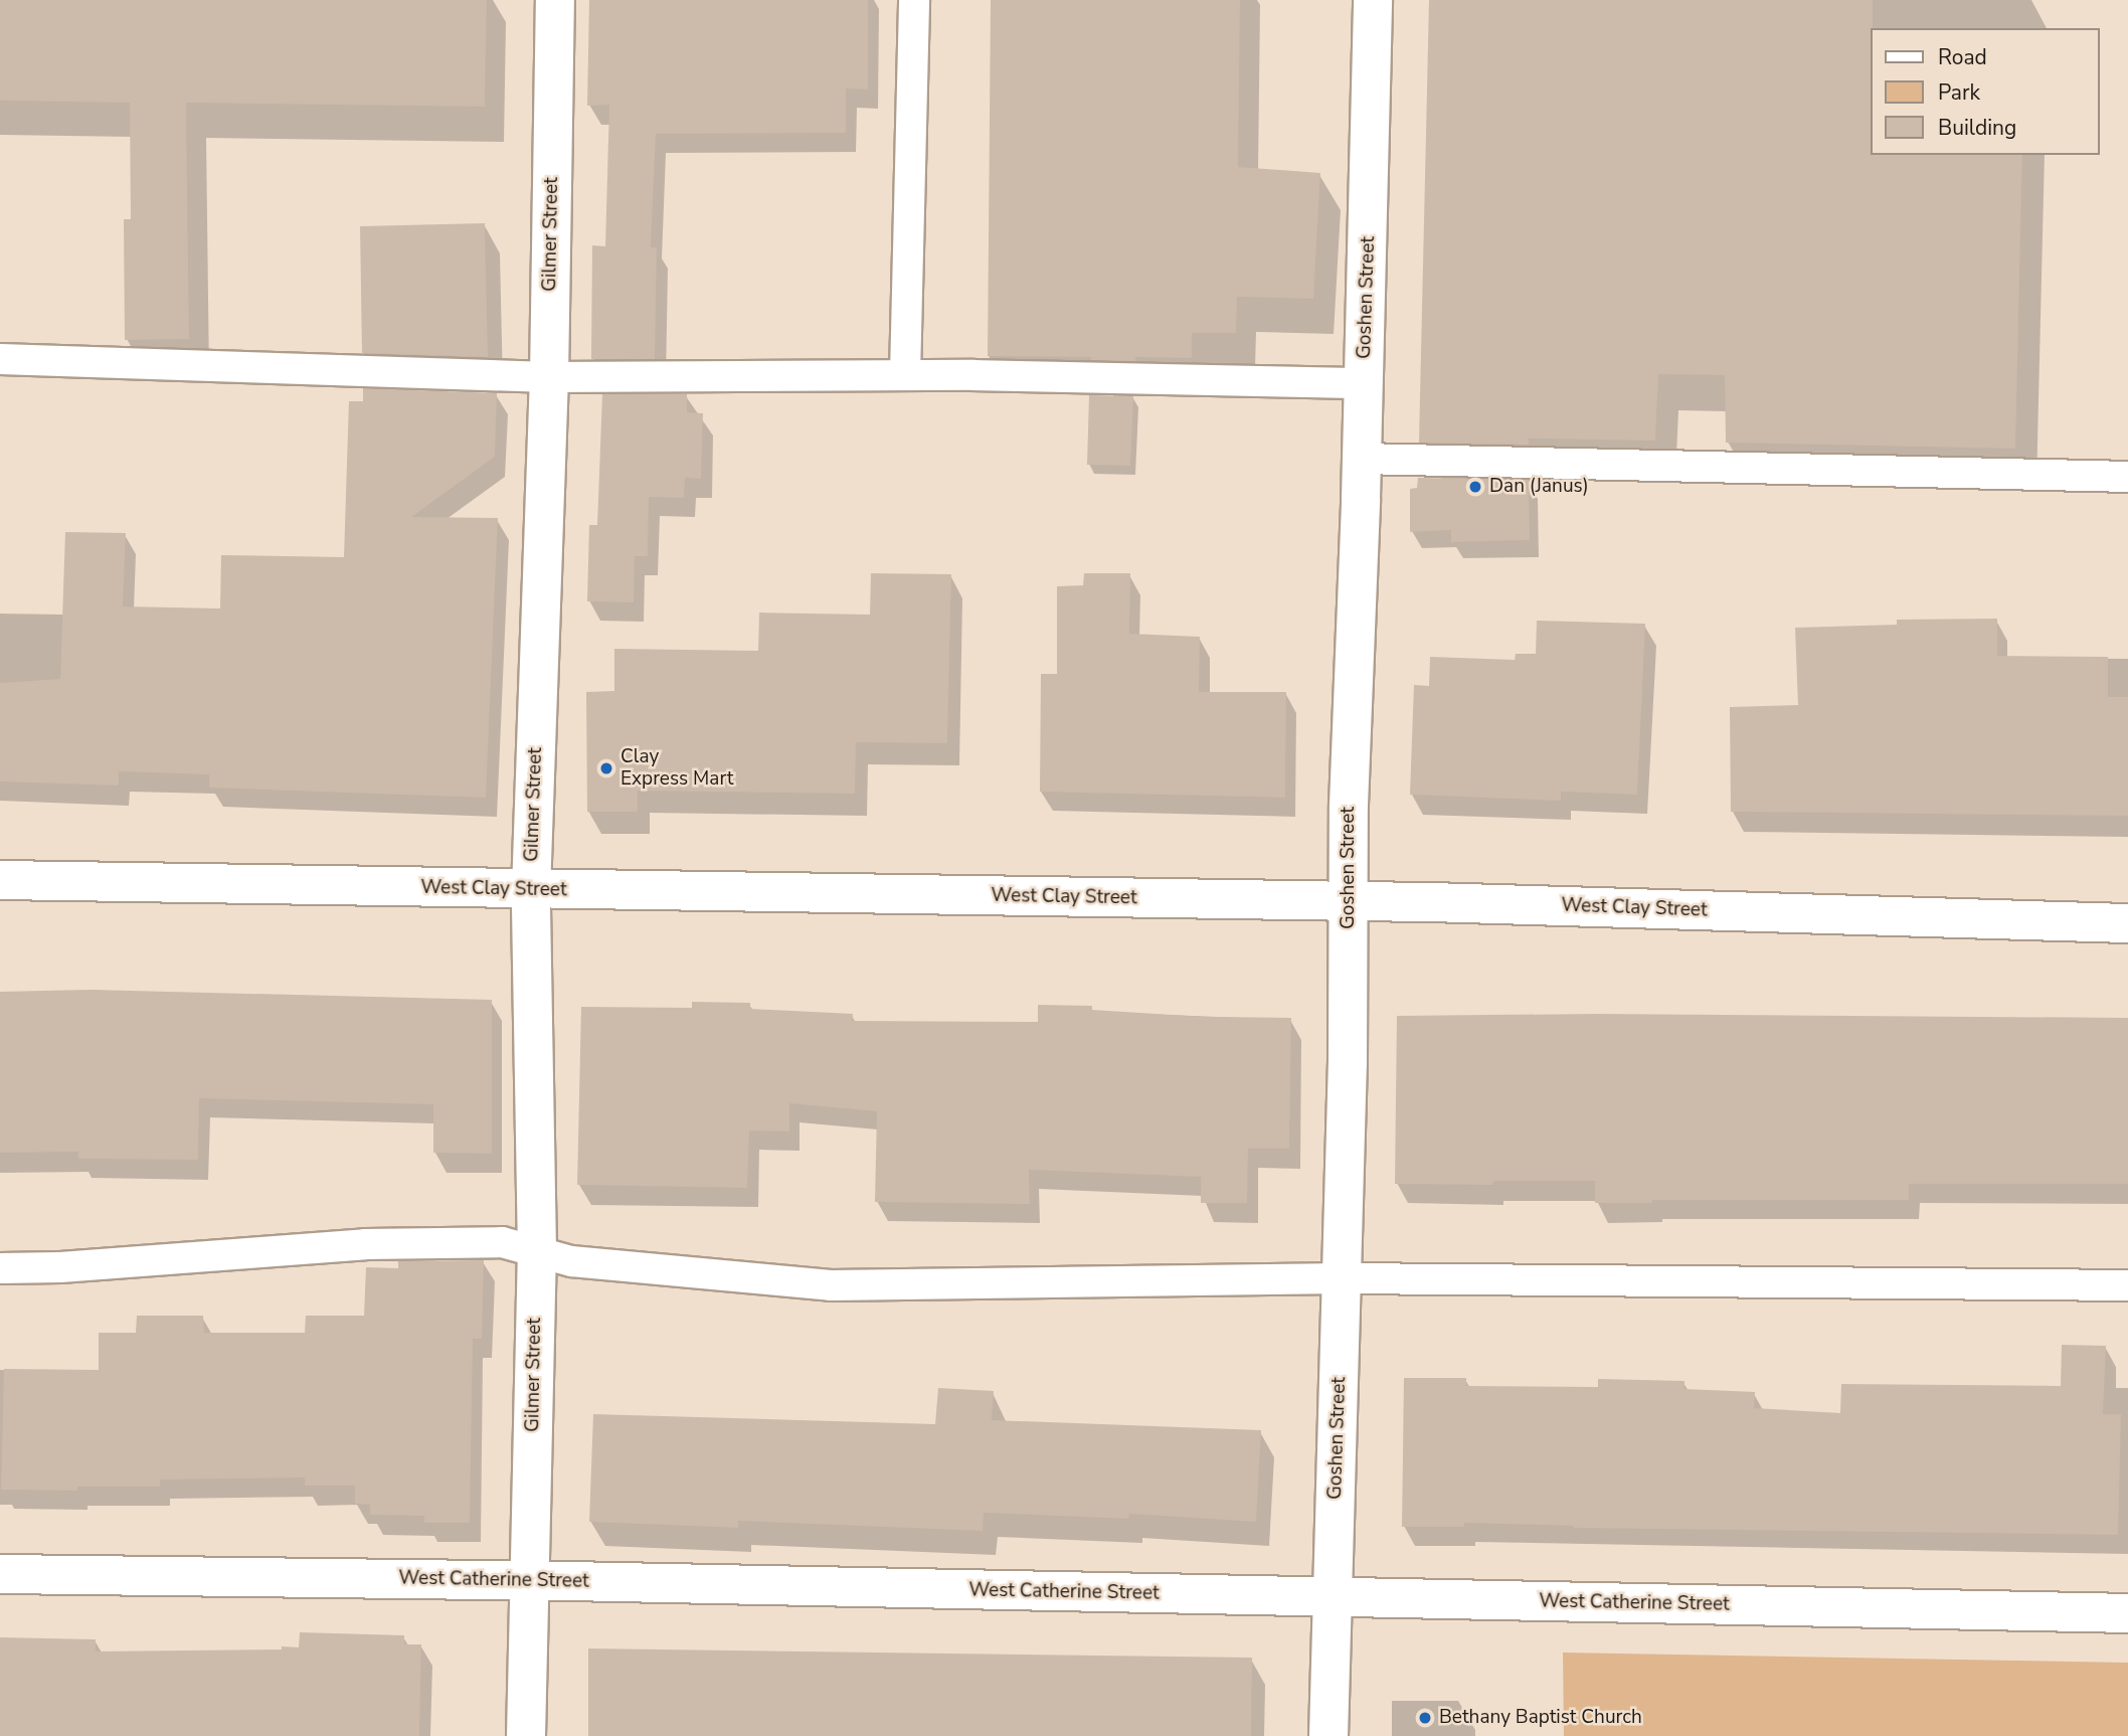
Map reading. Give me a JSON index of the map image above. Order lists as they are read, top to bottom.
{
  "streets": {
    "street": [
      "Gilmer Street",
      "Goshen Street",
      "West Clay Street",
      "West Catherine Street"
    ]
  },
  "crossings": [
    ["Gilmer Street", "West Clay Street"],
    ["Gilmer Street", "West Catherine Street"],
    ["Goshen Street", "West Clay Street"],
    ["Goshen Street", "West Catherine Street"]
  ],
  "places": ["Dan (Janus)", "Clay Express Mart", "Bethany Baptist Church"],
  "legend": ["Road", "Park", "Building"]
}
